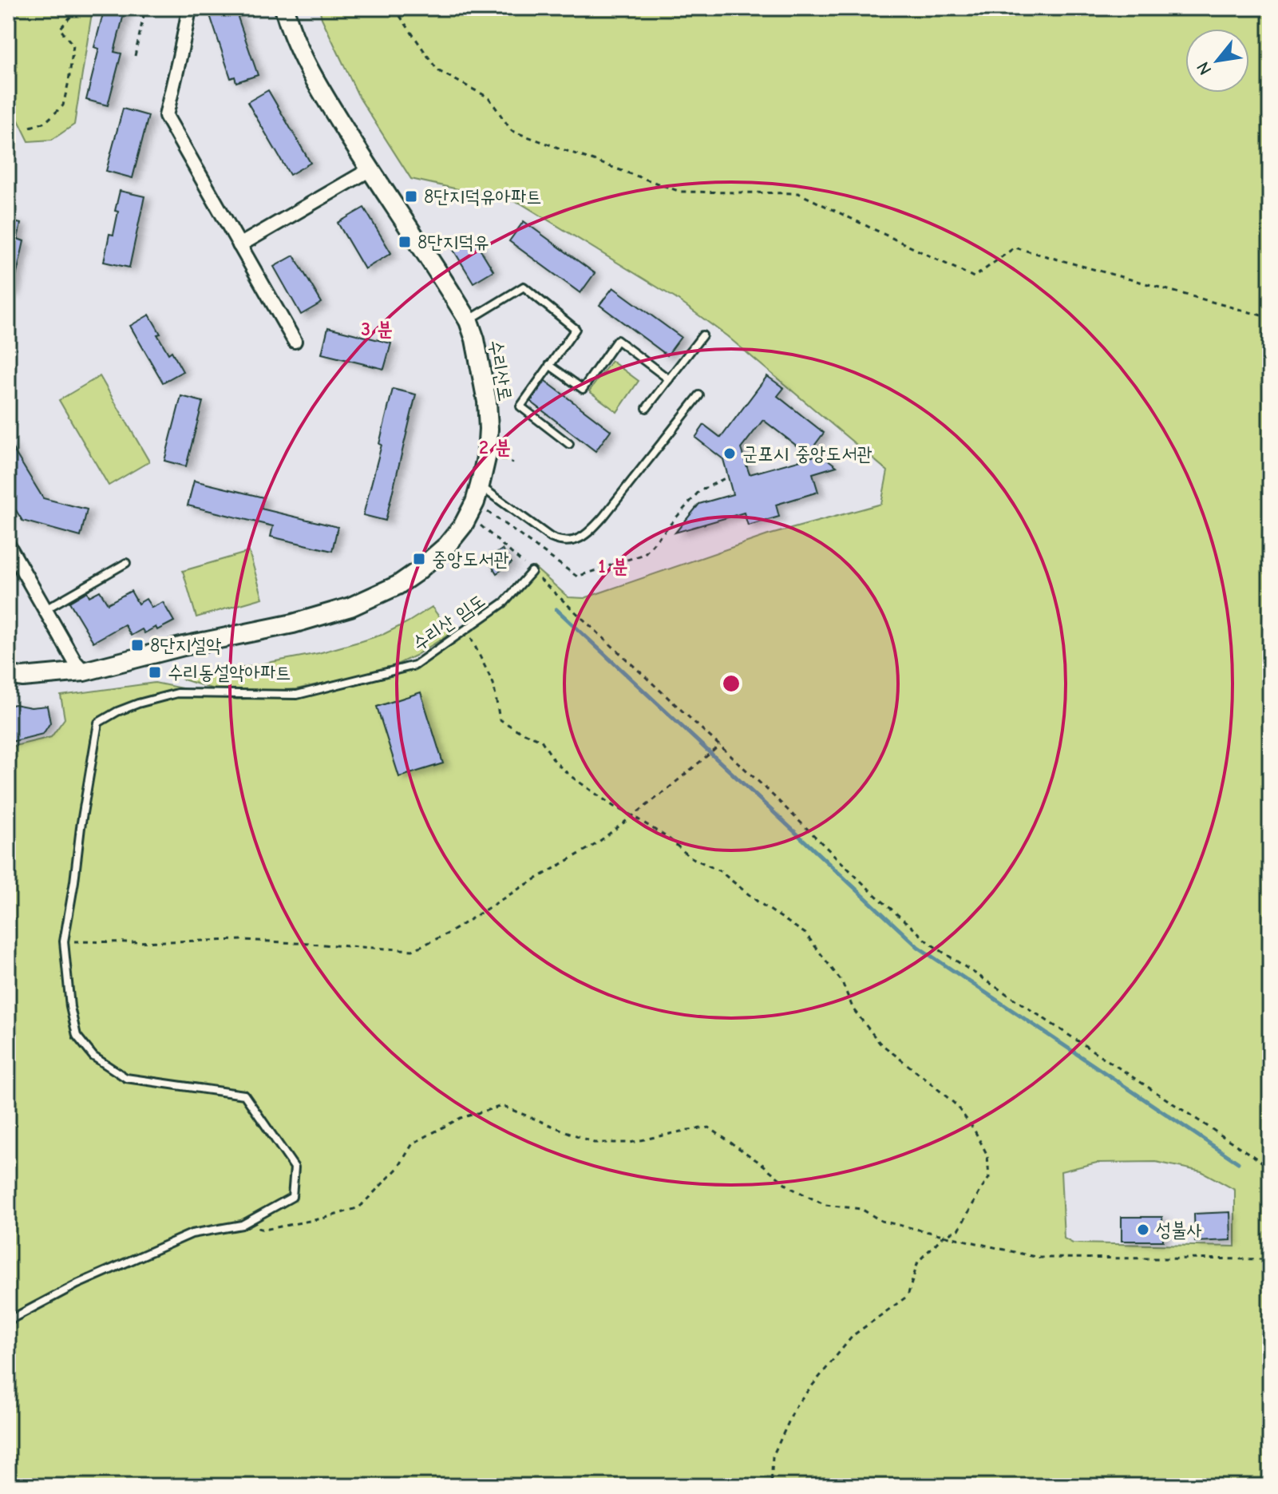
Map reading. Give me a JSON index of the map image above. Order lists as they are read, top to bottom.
{
  "streets": {
    "street": ["수리산로"],
    "lane": ["수리산 임도"]
  },
  "places": {
    "transit": [
      "8단지덕유아파트",
      "8단지덕유",
      "중앙도서관",
      "8단지설악",
      "수리동설악아파트"
    ],
    "other": ["군포시 중앙도서관", "성불사"]
  },
  "north": "bottom left",
  "rings": ["3 분", "2 분", "1 분"]
}
